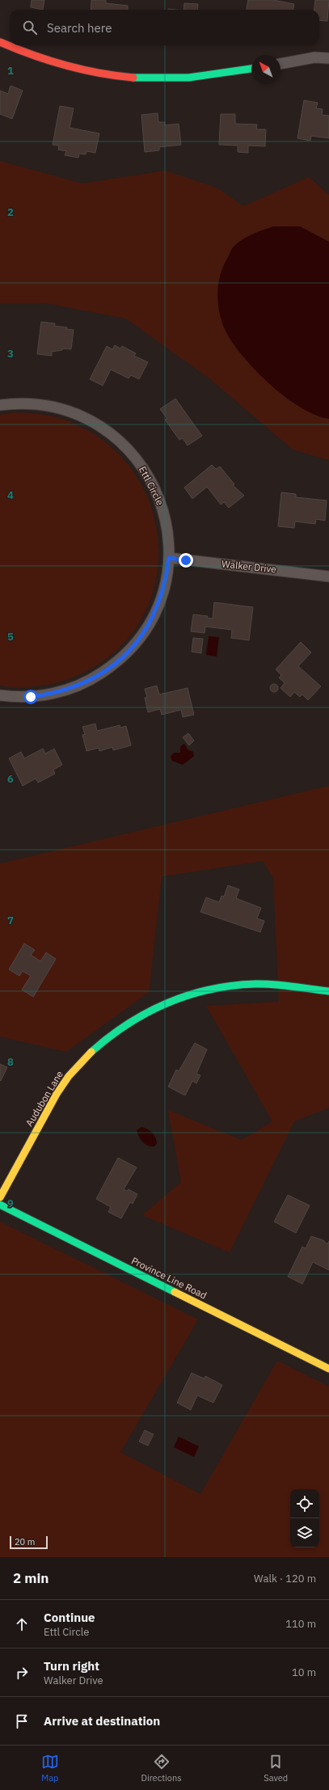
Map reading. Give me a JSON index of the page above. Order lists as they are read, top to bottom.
{
  "streets": {
    "street": [
      "Ettl Circle",
      "Walker Drive",
      "Audubon Lane",
      "Province Line Road"
    ]
  },
  "crossings": [
    ["Ettl Circle", "Walker Drive"]
  ],
  "scale_bar": "20 m",
  "north": "top left",
  "page": {
    "search": "Search here",
    "scale": "20 m",
    "heading": ["2 min", "Walk · 120 m"],
    "list": [
      ["Continue", "Ettl Circle", "110 m"],
      ["Turn right", "Walker Drive", "10 m"],
      "Arrive at destination"
    ],
    "nav": ["Map", "Directions", "Saved"]
  },
  "grid": {
    "rows": [
      "1",
      "2",
      "3",
      "4",
      "5",
      "6",
      "7",
      "8",
      "9"
    ]
  }
}
